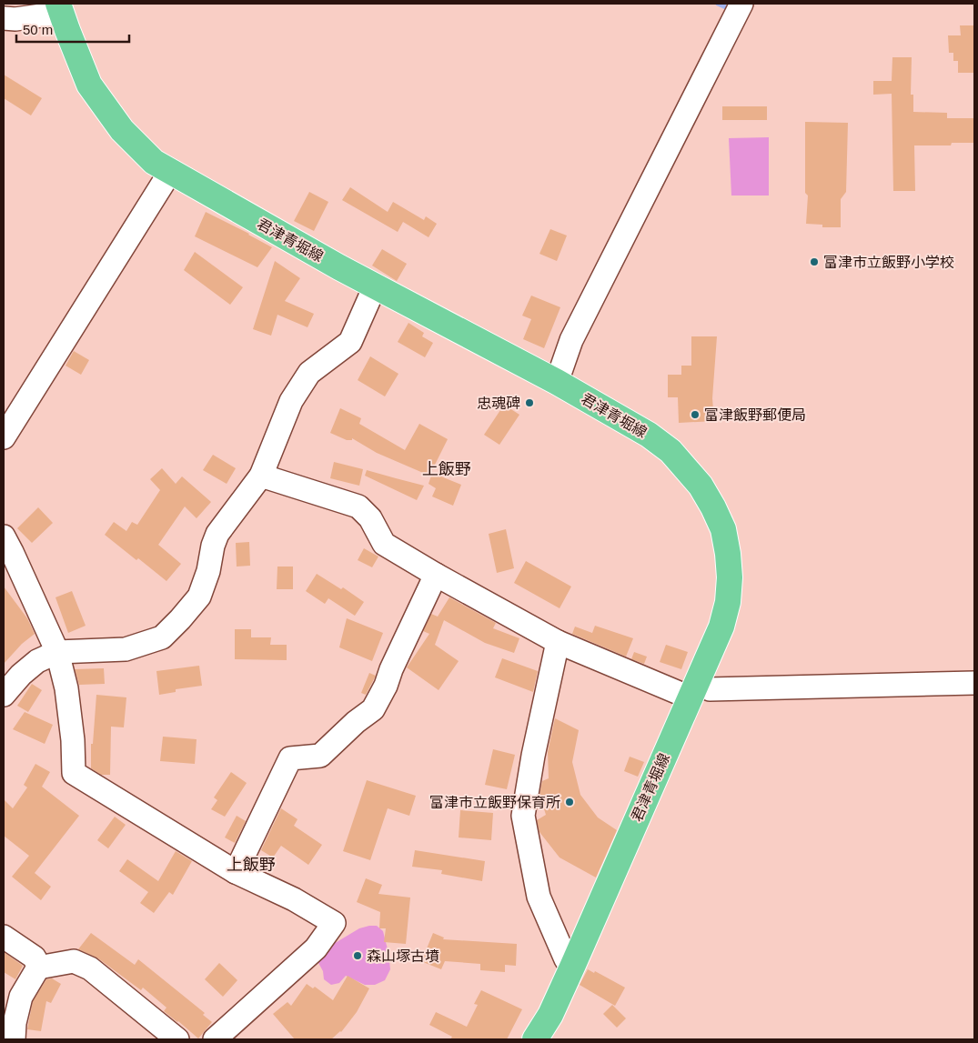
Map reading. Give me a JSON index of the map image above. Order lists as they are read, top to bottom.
{
  "streets": {
    "main road": ["君津青堀線"]
  },
  "districts": ["上飯野", "上飯野"],
  "places": [
    "富津市立飯野小学校",
    "忠魂碑",
    "富津飯野郵便局",
    "富津市立飯野保育所",
    "森山塚古墳"
  ],
  "scale_bar": "50 m"
}
